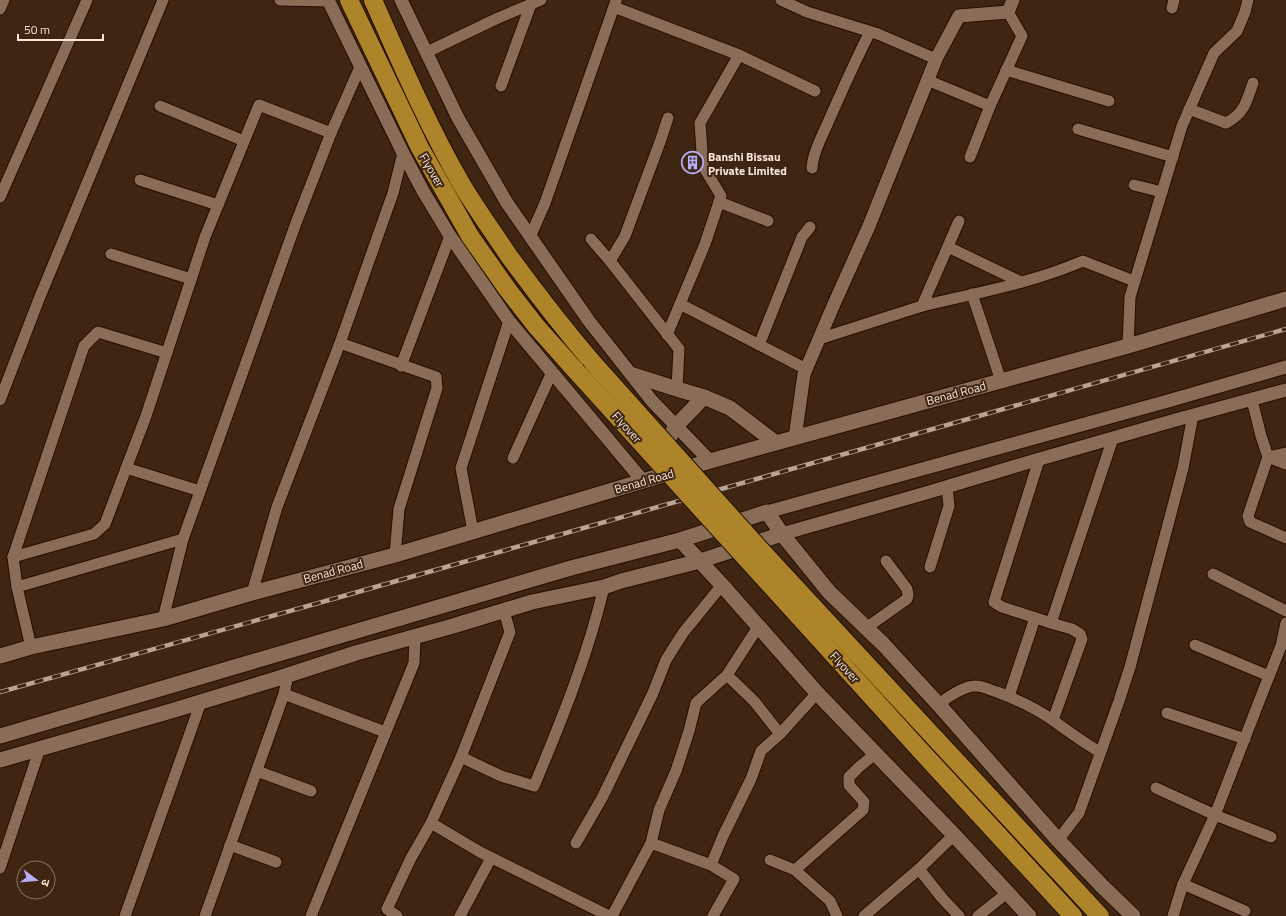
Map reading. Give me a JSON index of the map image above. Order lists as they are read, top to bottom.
{
  "streets": {
    "highway": ["Flyover"],
    "main road": ["Benad Road"]
  },
  "places": {
    "building": ["Banshi Bissau Private Limited"]
  },
  "scale_bar": "50 m",
  "north": "right"
}
